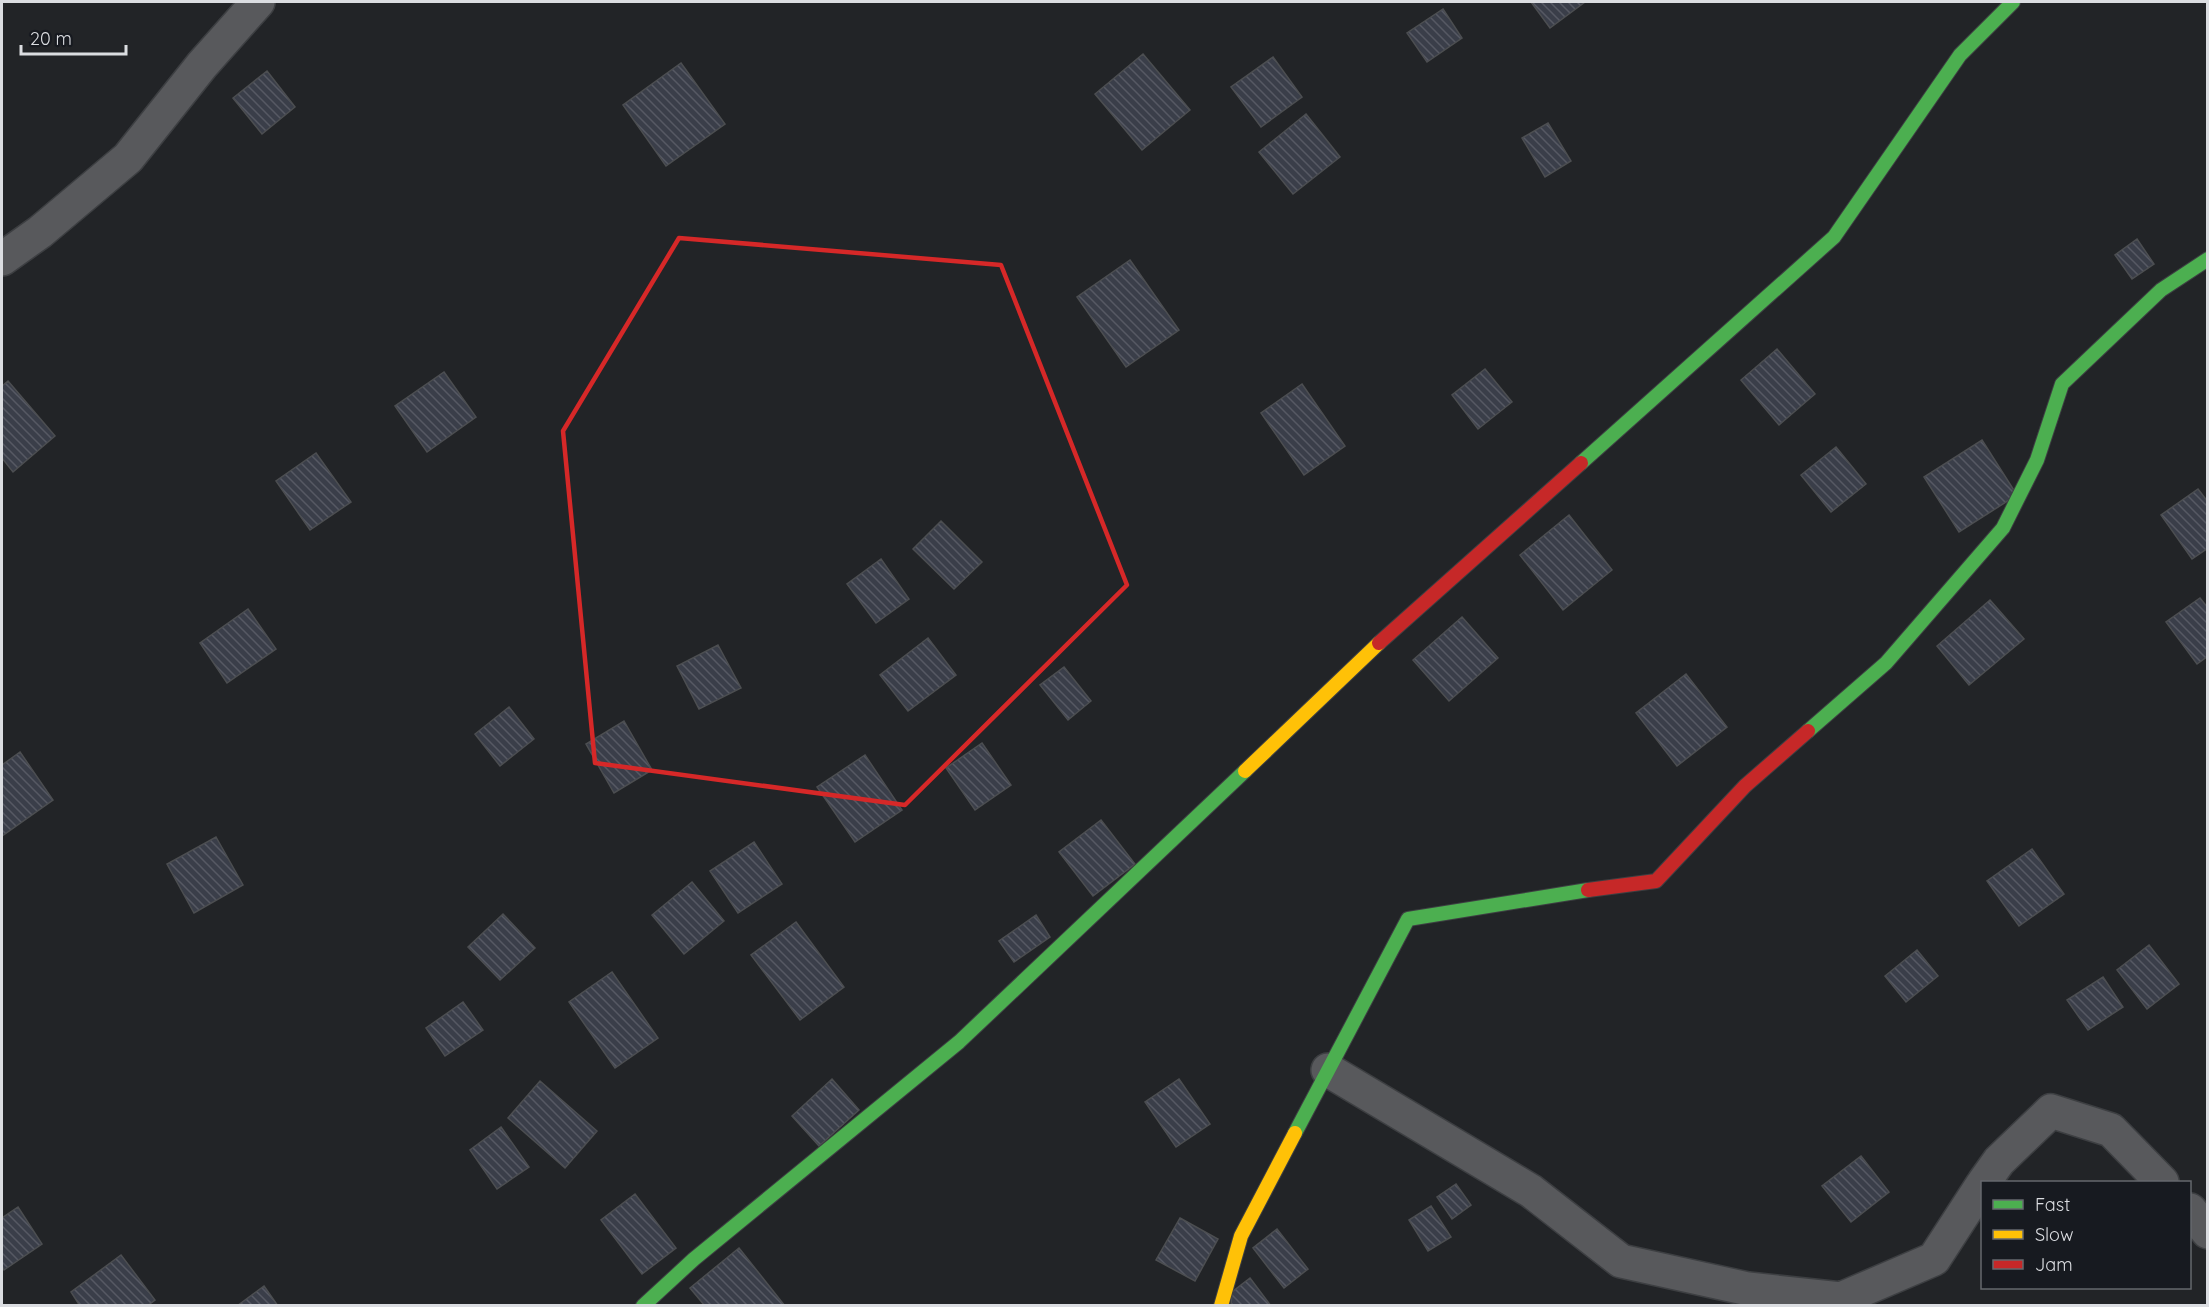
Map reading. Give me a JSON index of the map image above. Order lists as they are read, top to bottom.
{
  "legend": ["Fast", "Slow", "Jam"],
  "scale_bar": "20 m"
}
